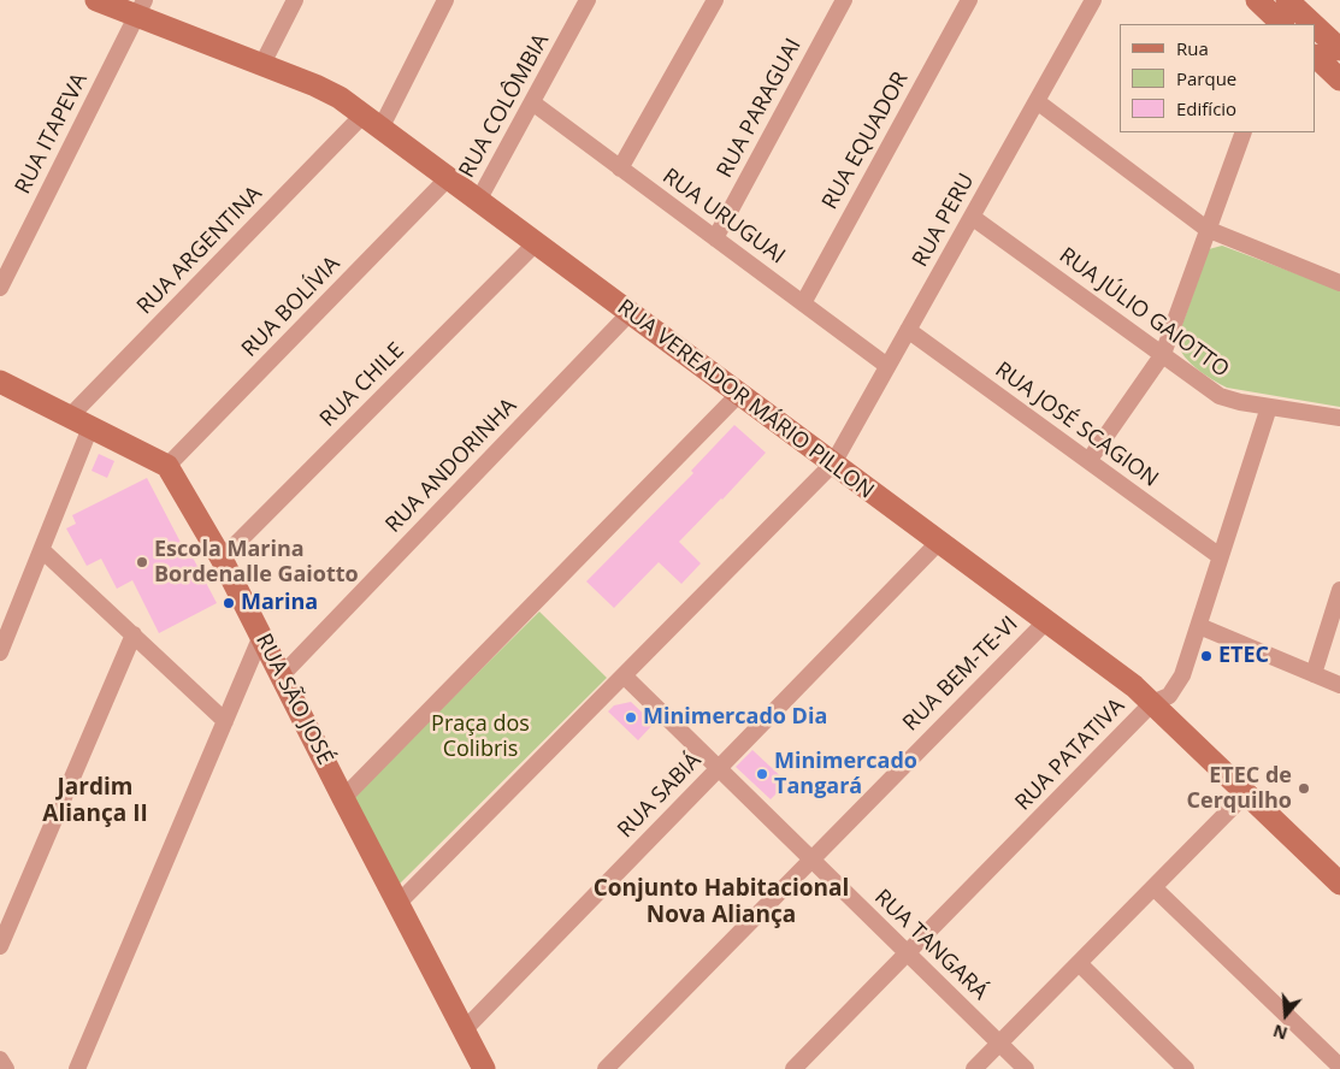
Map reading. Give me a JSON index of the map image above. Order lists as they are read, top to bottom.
{
  "streets": {
    "street": [
      "RUA COLÔMBIA",
      "RUA PARAGUAI",
      "RUA ITAPEVA",
      "RUA EQUADOR",
      "RUA URUGUAI",
      "RUA PERU",
      "RUA ARGENTINA",
      "RUA BOLÍVIA",
      "RUA JÚLIO GAIOTTO",
      "RUA CHILE",
      "RUA VEREADOR MÁRIO PILLON",
      "RUA JOSÉ SCAGION",
      "RUA ANDORINHA",
      "RUA BEM-TE-VI",
      "RUA SÃO JOSÉ",
      "RUA PATATIVA",
      "RUA SABIÁ",
      "RUA TANGARÁ"
    ]
  },
  "crossings": [
    ["RUA COLÔMBIA", "RUA URUGUAI"],
    ["RUA COLÔMBIA", "RUA VEREADOR MÁRIO PILLON"],
    ["RUA PARAGUAI", "RUA URUGUAI"],
    ["RUA ITAPEVA", "RUA VEREADOR MÁRIO PILLON"],
    ["RUA EQUADOR", "RUA URUGUAI"],
    ["RUA URUGUAI", "RUA PERU"],
    ["RUA PERU", "RUA JÚLIO GAIOTTO"],
    ["RUA PERU", "RUA VEREADOR MÁRIO PILLON"],
    ["RUA PERU", "RUA JOSÉ SCAGION"],
    ["RUA ARGENTINA", "RUA VEREADOR MÁRIO PILLON"],
    ["RUA BOLÍVIA", "RUA VEREADOR MÁRIO PILLON"],
    ["RUA BOLÍVIA", "RUA SÃO JOSÉ"],
    ["RUA JÚLIO GAIOTTO", "RUA PATATIVA"],
    ["RUA CHILE", "RUA VEREADOR MÁRIO PILLON"],
    ["RUA CHILE", "RUA SÃO JOSÉ"],
    ["RUA VEREADOR MÁRIO PILLON", "RUA ANDORINHA"],
    ["RUA VEREADOR MÁRIO PILLON", "RUA BEM-TE-VI"],
    ["RUA VEREADOR MÁRIO PILLON", "RUA PATATIVA"],
    ["RUA VEREADOR MÁRIO PILLON", "RUA SABIÁ"],
    ["RUA JOSÉ SCAGION", "RUA PATATIVA"],
    ["RUA ANDORINHA", "RUA SÃO JOSÉ"],
    ["RUA BEM-TE-VI", "RUA TANGARÁ"],
    ["RUA SÃO JOSÉ", "RUA SABIÁ"],
    ["RUA PATATIVA", "RUA TANGARÁ"],
    ["RUA SABIÁ", "RUA TANGARÁ"]
  ],
  "districts": ["Jardim Aliança II", "Conjunto Habitacional Nova Aliança"],
  "parks": ["Praça dos Colibris"],
  "places": [
    "Escola Marina Bordenalle Gaiotto",
    "Marina",
    "ETEC",
    "Minimercado Dia",
    "Minimercado Tangará",
    "ETEC de Cerquilho"
  ],
  "legend": ["Rua", "Parque", "Edifício"],
  "north": "bottom"
}
